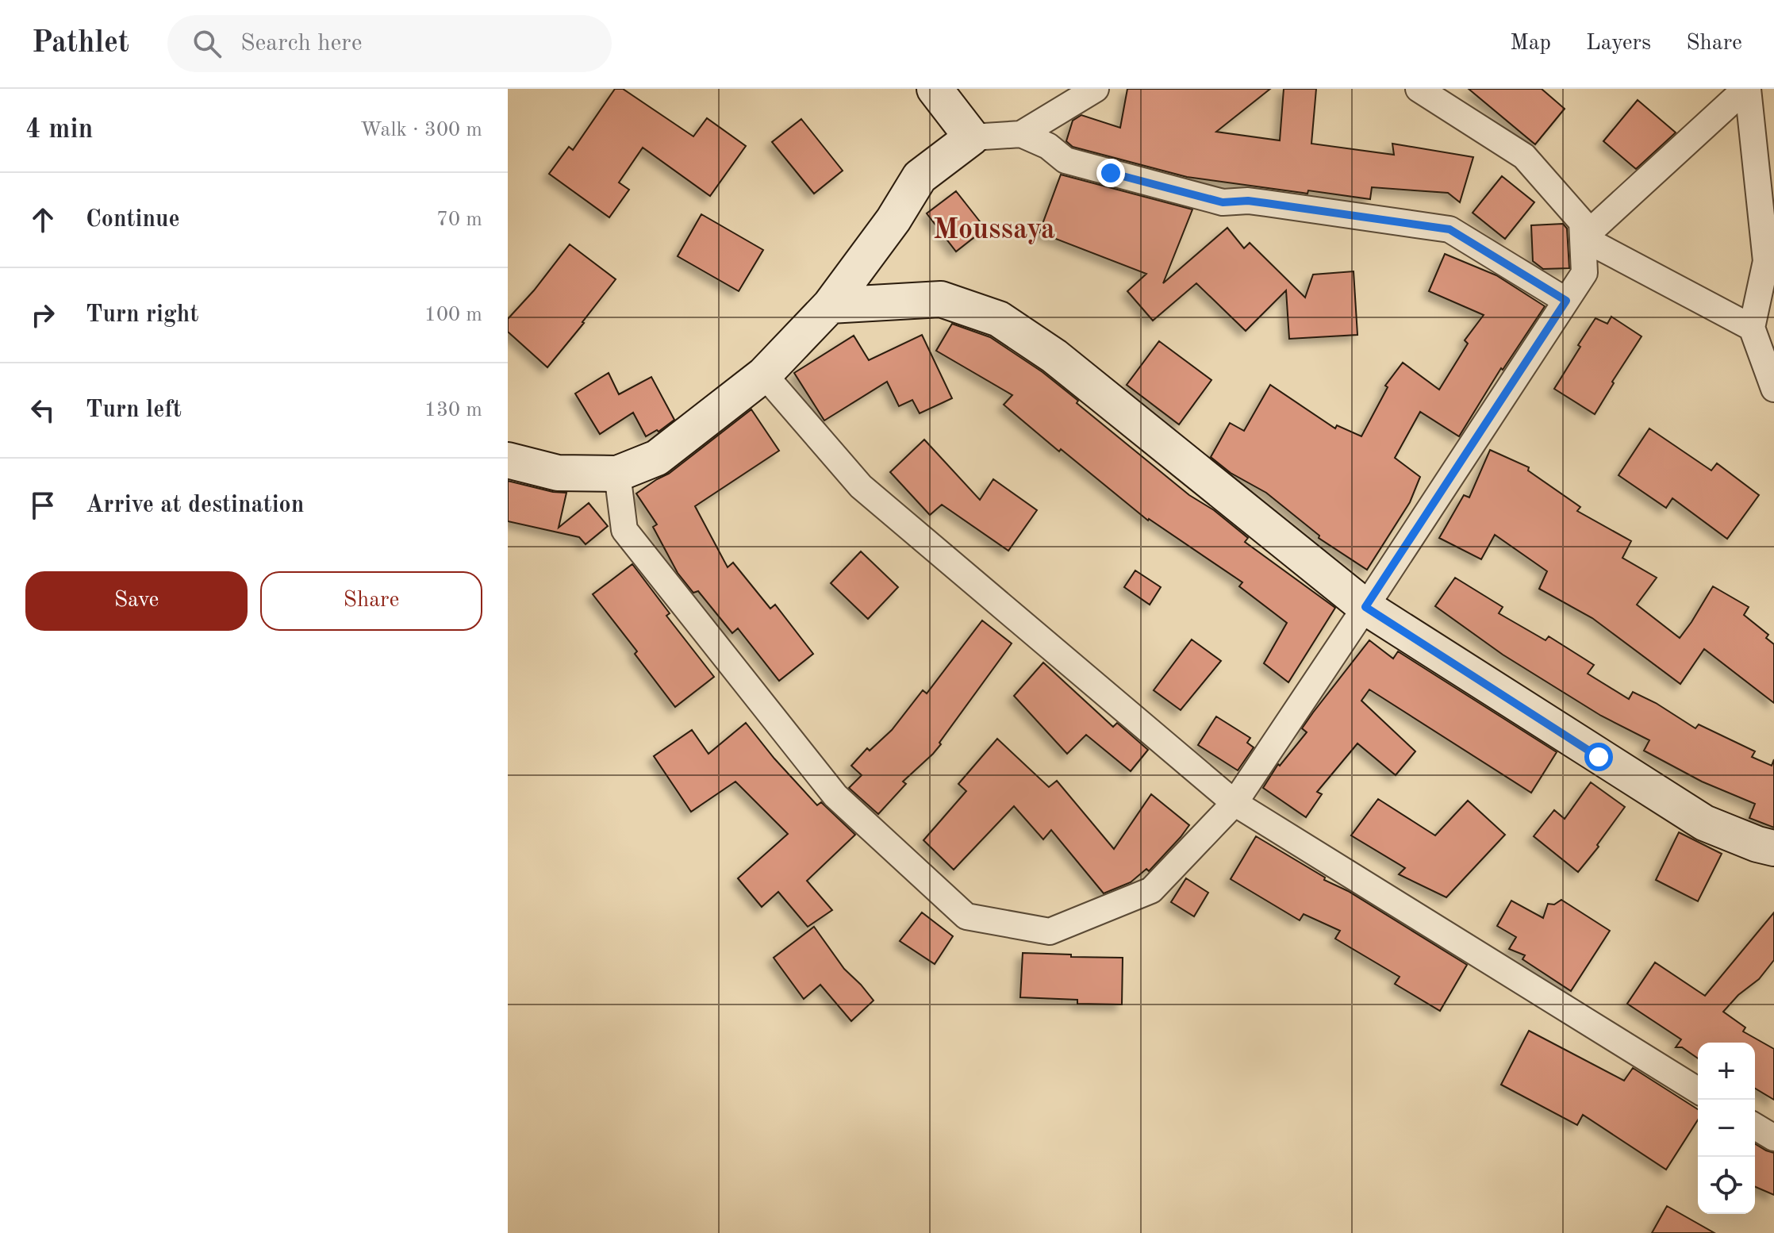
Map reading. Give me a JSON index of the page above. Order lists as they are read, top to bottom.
{
  "districts": ["Moussaya"],
  "page": {
    "header": "Pathlet",
    "search": "Search here",
    "nav": ["Map", "Layers", "Share"],
    "heading": ["4 min", "Walk · 300 m"],
    "list": [
      ["Continue", "70 m"],
      ["Turn right", "100 m"],
      ["Turn left", "130 m"],
      "Arrive at destination"
    ],
    "buttons": ["Save", "Share"],
    "map_buttons": ["+", "−"]
  }
}
